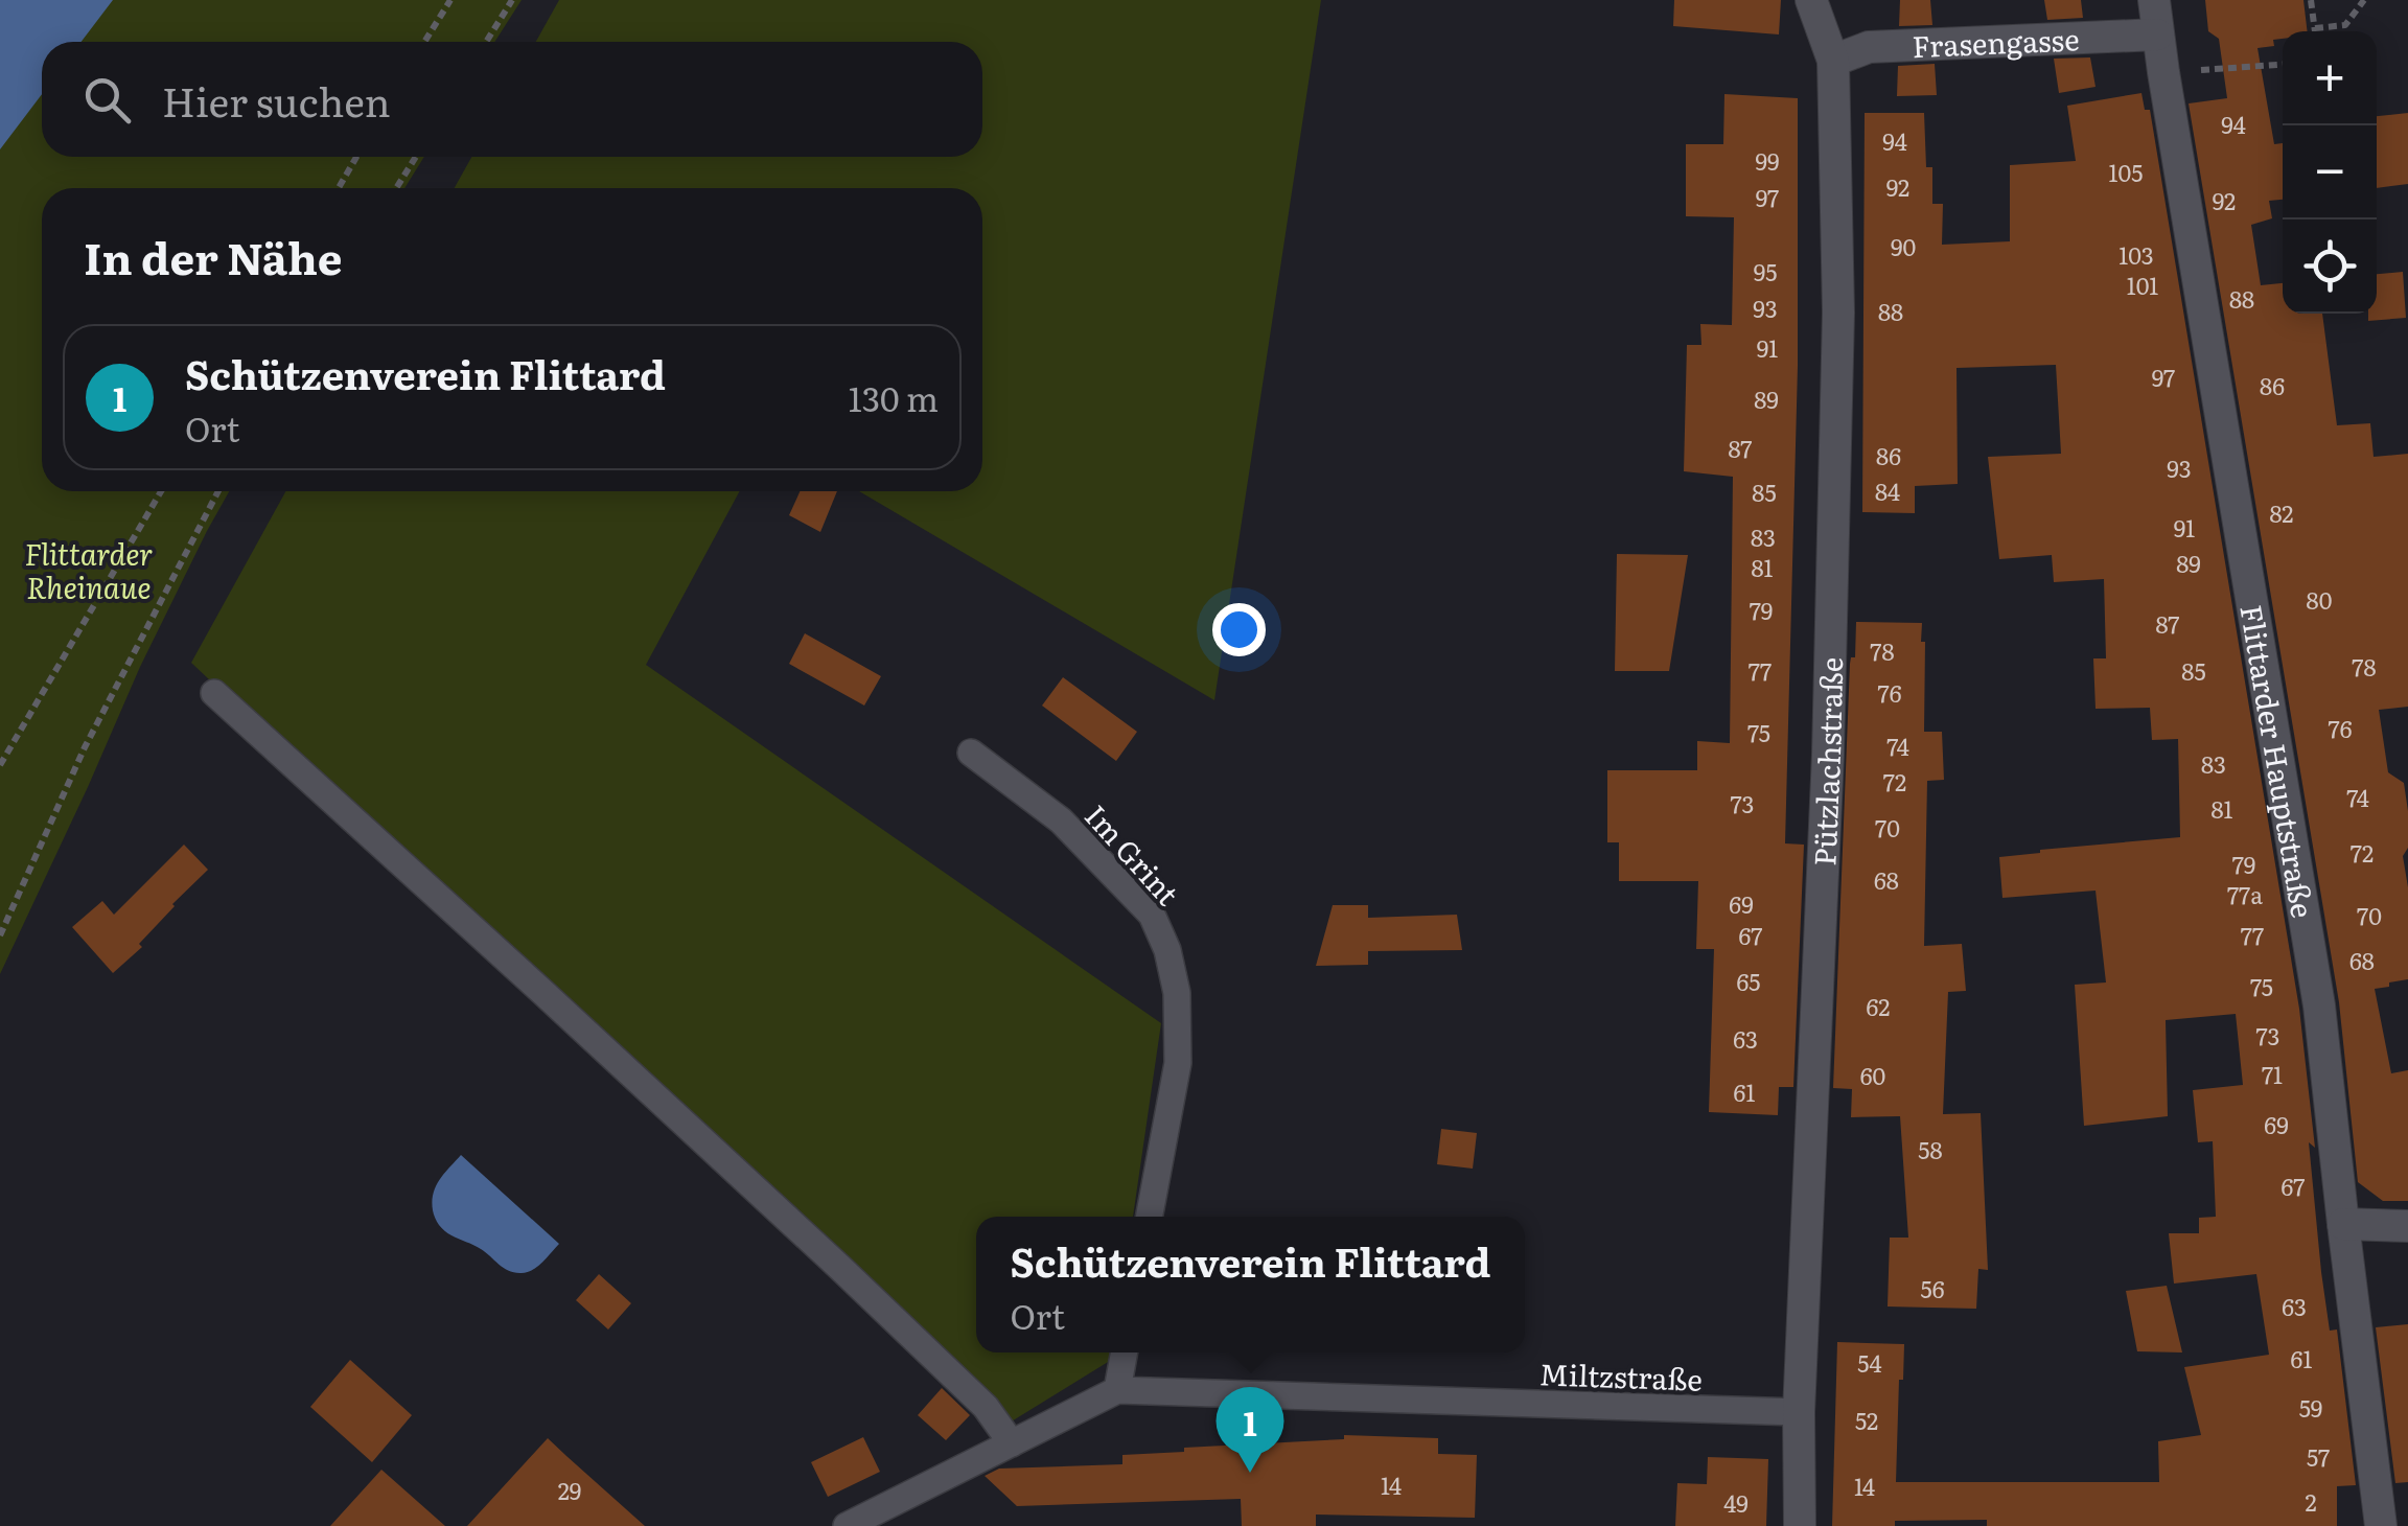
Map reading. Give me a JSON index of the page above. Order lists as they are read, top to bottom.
{
  "streets": {
    "street": ["Frasengasse", "Pützlachstraße", "Flittarder Hauptstraße"],
    "lane": ["Im Grint", "Miltzstraße"]
  },
  "crossings": [
    ["Frasengasse", "Pützlachstraße"],
    ["Frasengasse", "Flittarder Hauptstraße"],
    ["Pützlachstraße", "Miltzstraße"]
  ],
  "parks": ["Flittarder Rheinaue"],
  "house_numbers": [
    "94",
    "94",
    "99",
    "105",
    "92",
    "97",
    "92",
    "90",
    "103",
    "95",
    "101",
    "88",
    "93",
    "88",
    "91",
    "97",
    "86",
    "89",
    "87",
    "86",
    "93",
    "84",
    "85",
    "82",
    "91",
    "83",
    "89",
    "81",
    "80",
    "79",
    "87",
    "78",
    "78",
    "77",
    "85",
    "76",
    "76",
    "75",
    "74",
    "83",
    "72",
    "74",
    "73",
    "81",
    "70",
    "72",
    "79",
    "68",
    "77a",
    "69",
    "70",
    "67",
    "77",
    "68",
    "65",
    "75",
    "62",
    "73",
    "63",
    "71",
    "60",
    "61",
    "69",
    "58",
    "67",
    "56",
    "63",
    "61",
    "54",
    "59",
    "52",
    "57",
    "14",
    "14",
    "29",
    "2",
    "49"
  ],
  "page": {
    "map_buttons": ["+", "−"],
    "search": "Hier suchen",
    "heading": "In der Nähe",
    "list": [
      {
        "mark": "1",
        "name": "Schützenverein Flittard",
        "note": "Ort",
        "value": "130 m"
      }
    ],
    "popup": ["Schützenverein Flittard", "Ort"],
    "pins": "1"
  }
}
